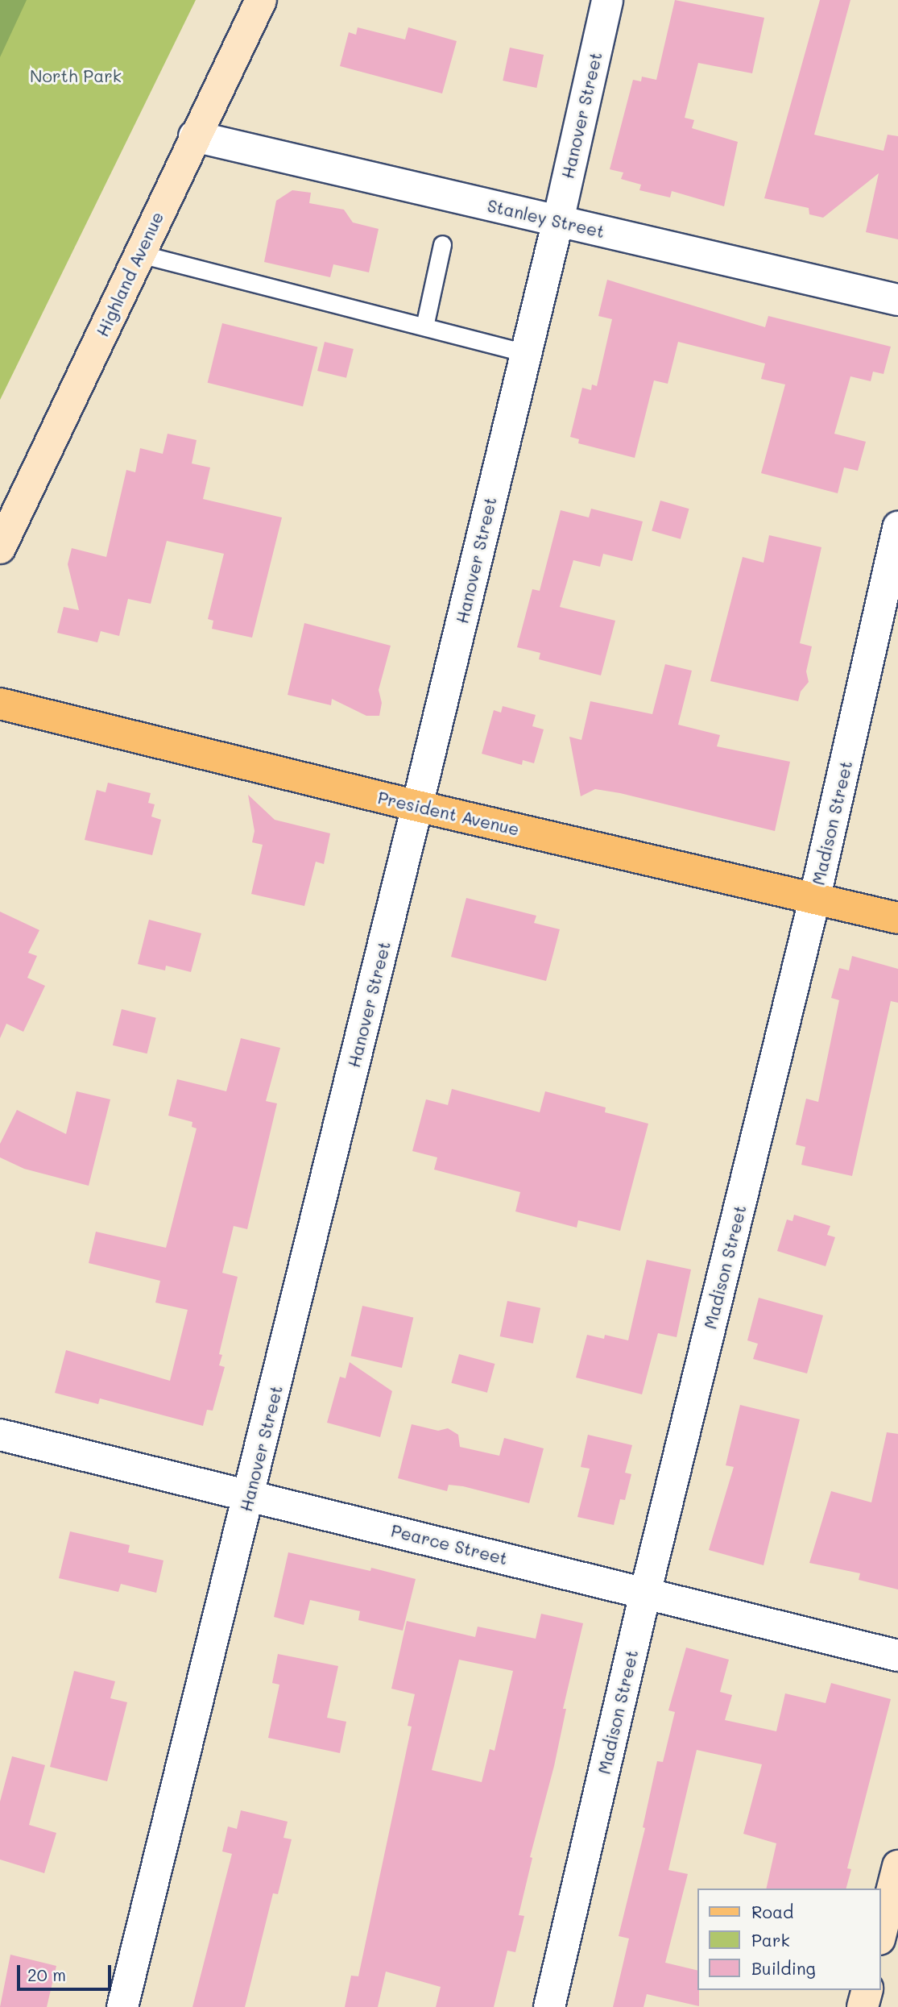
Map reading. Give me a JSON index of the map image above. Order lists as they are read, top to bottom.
{
  "streets": {
    "main road": ["President Avenue"],
    "street": [
      "Hanover Street",
      "Stanley Street",
      "Highland Avenue",
      "Madison Street",
      "Pearce Street"
    ]
  },
  "crossings": [
    ["Hanover Street", "Stanley Street"],
    ["Hanover Street", "President Avenue"],
    ["Hanover Street", "Pearce Street"],
    ["Stanley Street", "Highland Avenue"],
    ["President Avenue", "Madison Street"],
    ["Madison Street", "Pearce Street"]
  ],
  "parks": ["North Park"],
  "legend": ["Road", "Park", "Building"],
  "scale_bar": "20 m"
}
